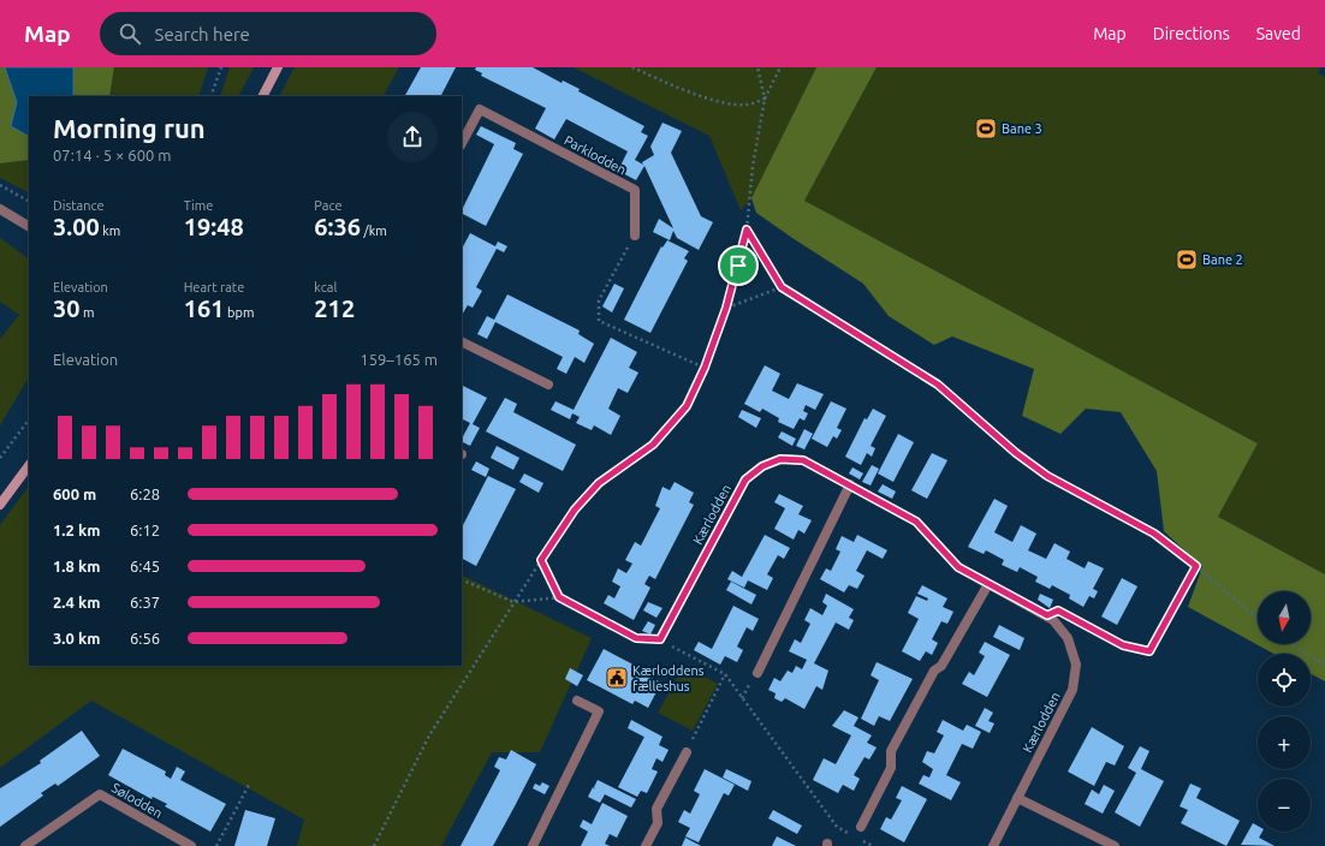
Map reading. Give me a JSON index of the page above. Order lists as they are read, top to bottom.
{
  "streets": {
    "street": ["Parklodden", "Kærlodden", "Sølodden"]
  },
  "places": {
    "sports": ["Bane 3", "Bane 2"],
    "public building": ["Kærloddens fælleshus"]
  },
  "north": "bottom",
  "page": {
    "header": "Map",
    "search": "Search here",
    "nav": ["Map", "Directions", "Saved"],
    "heading": ["Morning run", "07:14 · 5 × 600 m"],
    "stats": [
      ["Distance", "3.00 km"],
      ["Time", "19:48"],
      ["Pace", "6:36 /km"],
      ["Elevation", "30 m"],
      ["Heart rate", "161 bpm"],
      ["kcal", "212"]
    ],
    "chart": ["Elevation", "159–165 m"],
    "list": [
      {
        "name": "600 m",
        "note": "6:28"
      },
      {
        "name": "1.2 km",
        "note": "6:12"
      },
      {
        "name": "1.8 km",
        "note": "6:45"
      },
      {
        "name": "2.4 km",
        "note": "6:37"
      },
      {
        "name": "3.0 km",
        "note": "6:56"
      }
    ],
    "map_buttons": ["+", "−"]
  }
}
